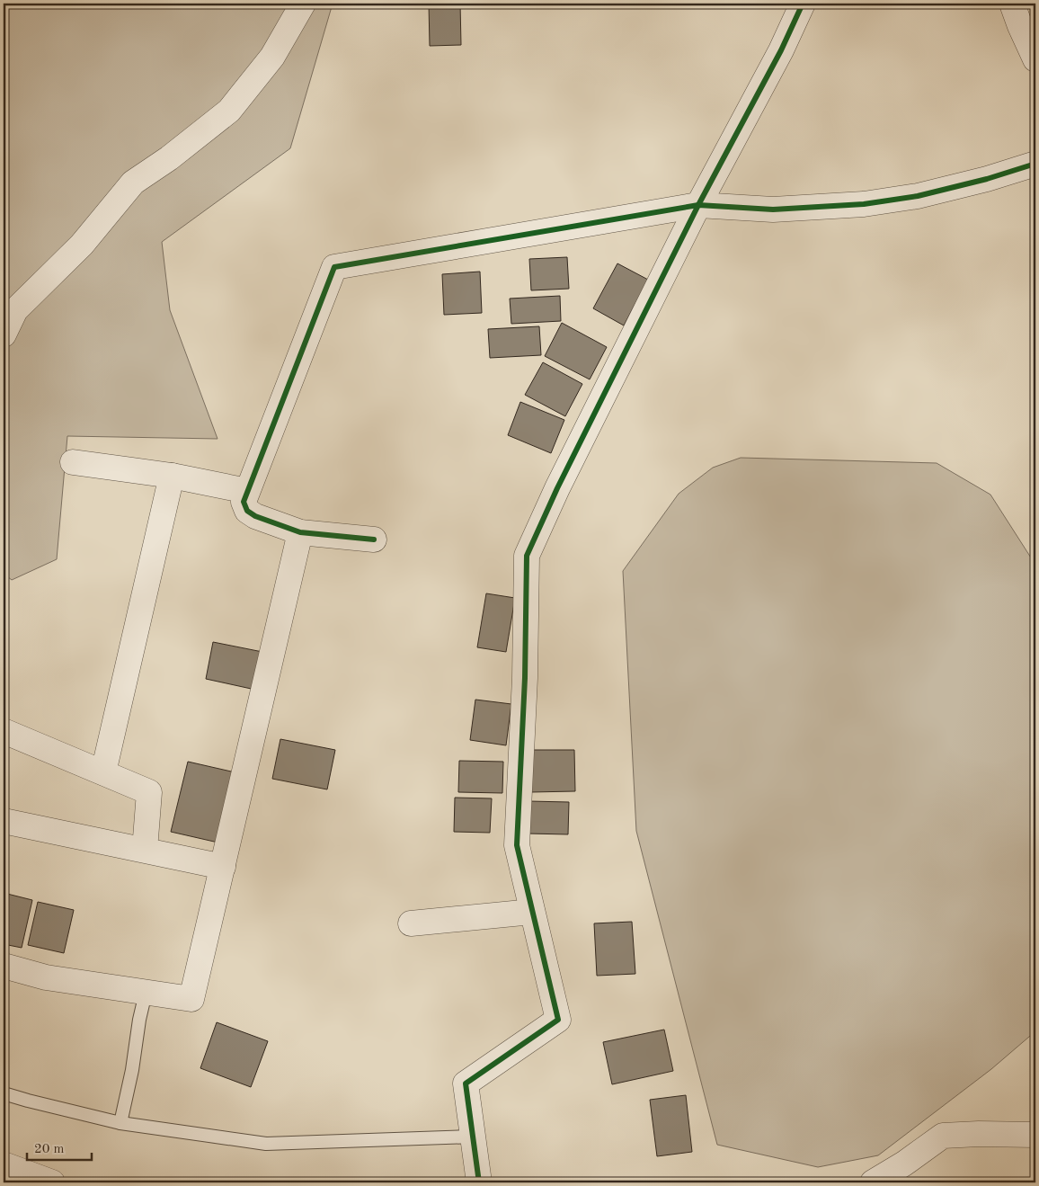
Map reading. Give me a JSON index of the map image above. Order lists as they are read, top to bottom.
{
  "scale_bar": "20 m"
}
